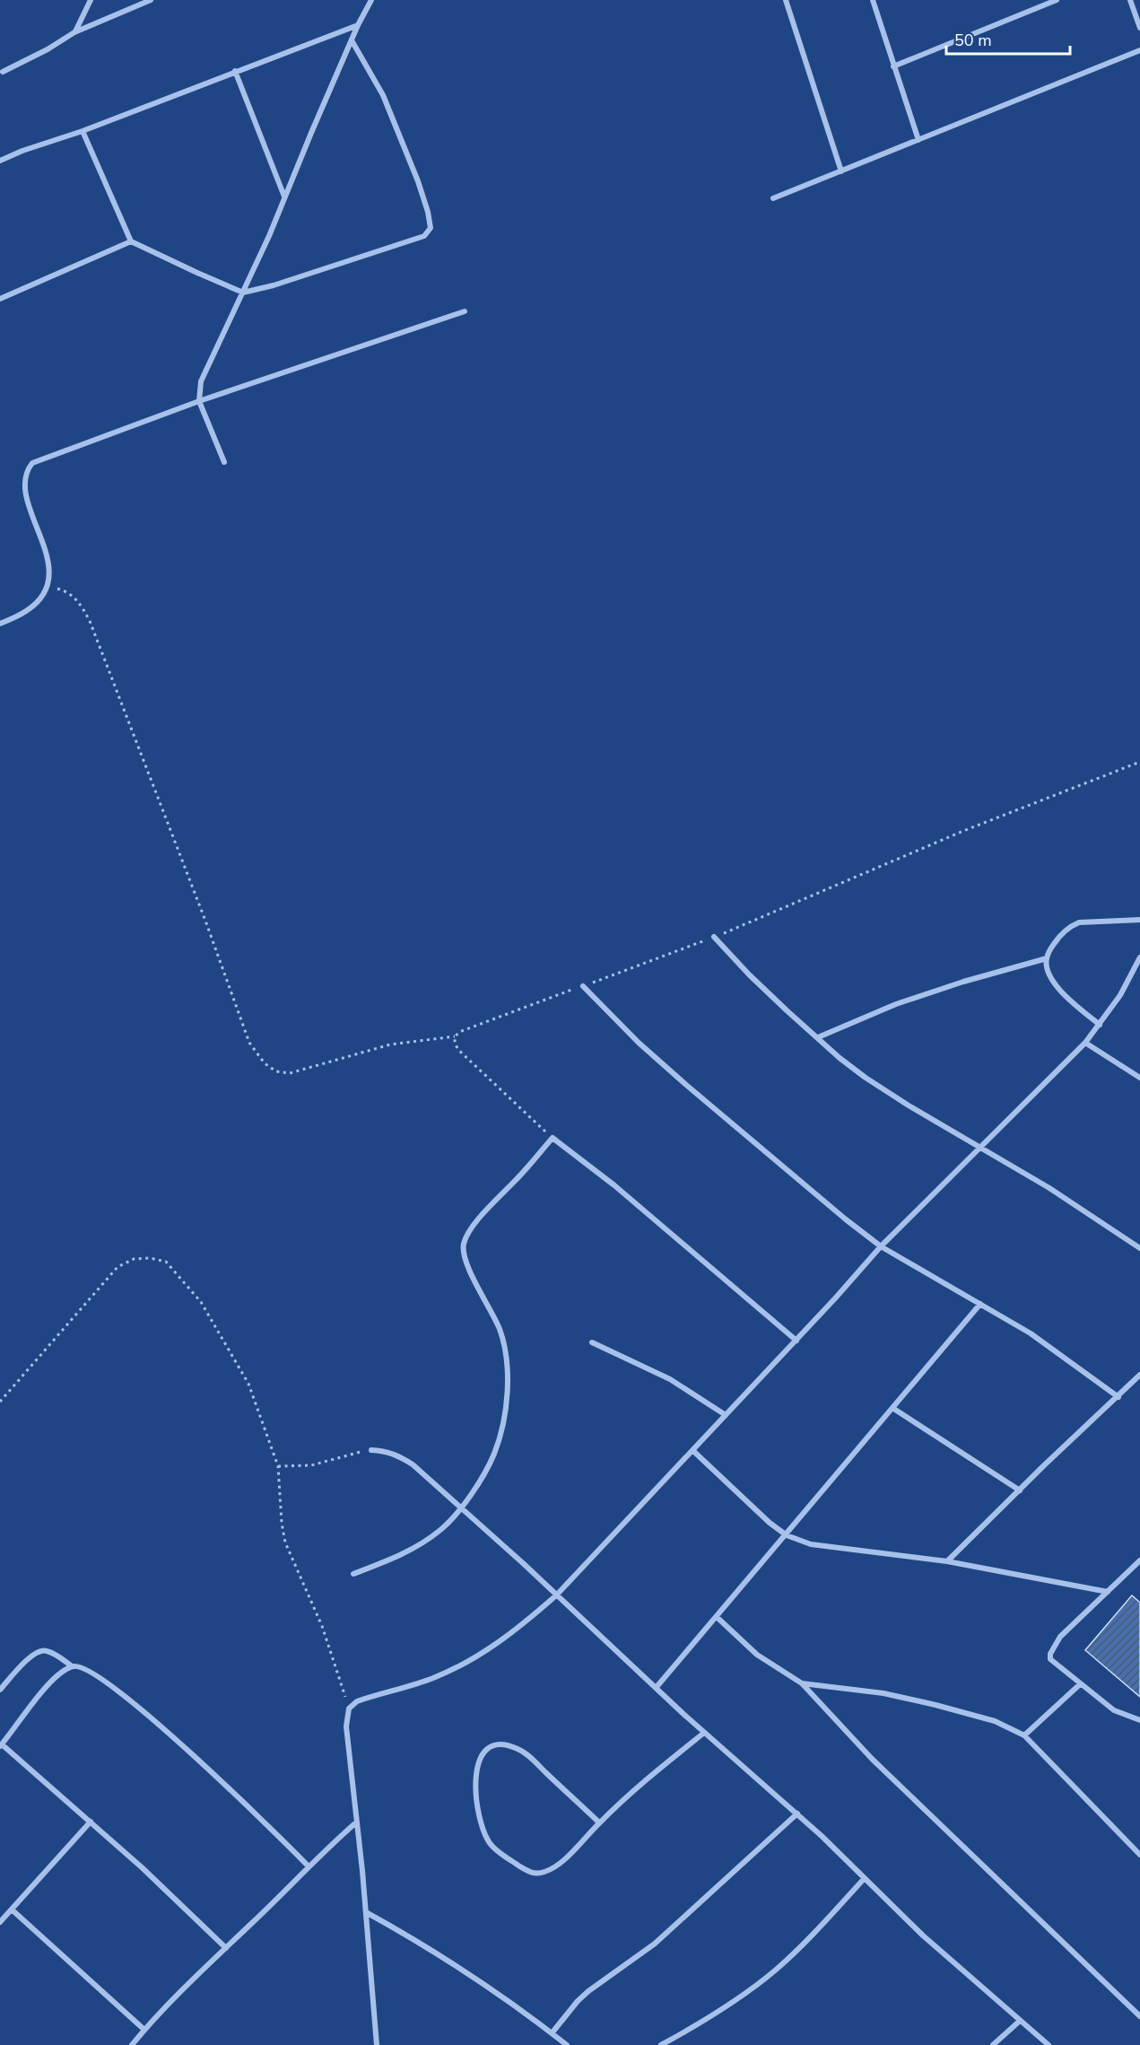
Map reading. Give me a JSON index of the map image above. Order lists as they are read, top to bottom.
{
  "scale_bar": "50 m"
}
